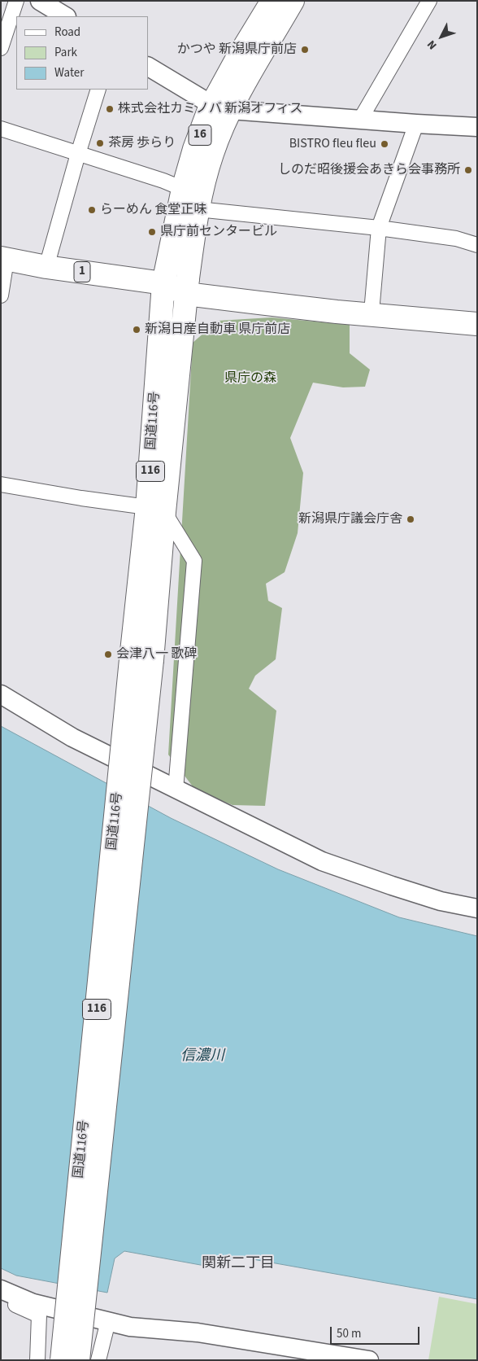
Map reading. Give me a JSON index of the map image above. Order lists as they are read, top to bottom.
{
  "streets": {
    "main road": [
      "16",
      "1",
      "国道116号",
      "116"
    ]
  },
  "crossings": [
    ["16", "1"],
    ["16", "国道116号"],
    ["1", "国道116号"]
  ],
  "districts": ["関新二丁目"],
  "water": ["信濃川"],
  "parks": ["県庁の森"],
  "places": [
    "かつや 新潟県庁前店",
    "株式会社カミノバ 新潟オフィス",
    "茶房 歩らり",
    "BISTRO fleu fleu",
    "しのだ昭後援会あきら会事務所",
    "らーめん 食堂正味",
    "県庁前センタービル",
    "新潟日産自動車 県庁前店",
    "新潟県庁議会庁舎",
    "会津八一 歌碑"
  ],
  "legend": ["Road", "Park", "Water"],
  "scale_bar": "50 m",
  "north": "bottom left"
}
